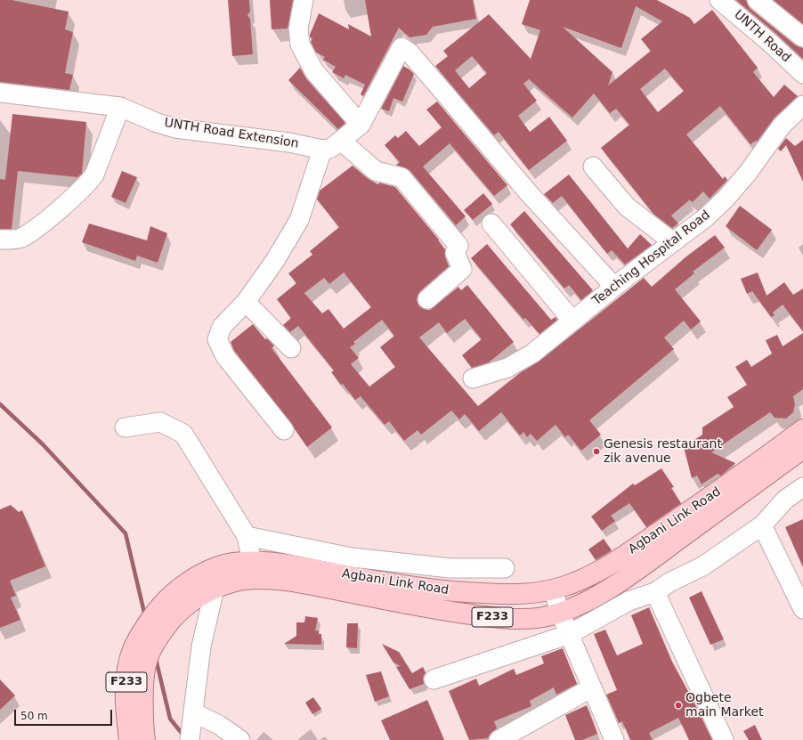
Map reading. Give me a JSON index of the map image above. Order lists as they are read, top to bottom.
{
  "streets": {
    "main road": ["Agbani Link Road", "F233"],
    "street": ["UNTH Road", "UNTH Road Extension", "Teaching Hospital Road"]
  },
  "places": ["Genesis restaurant zik avenue", "Ogbete main Market"],
  "scale_bar": "50 m"
}
